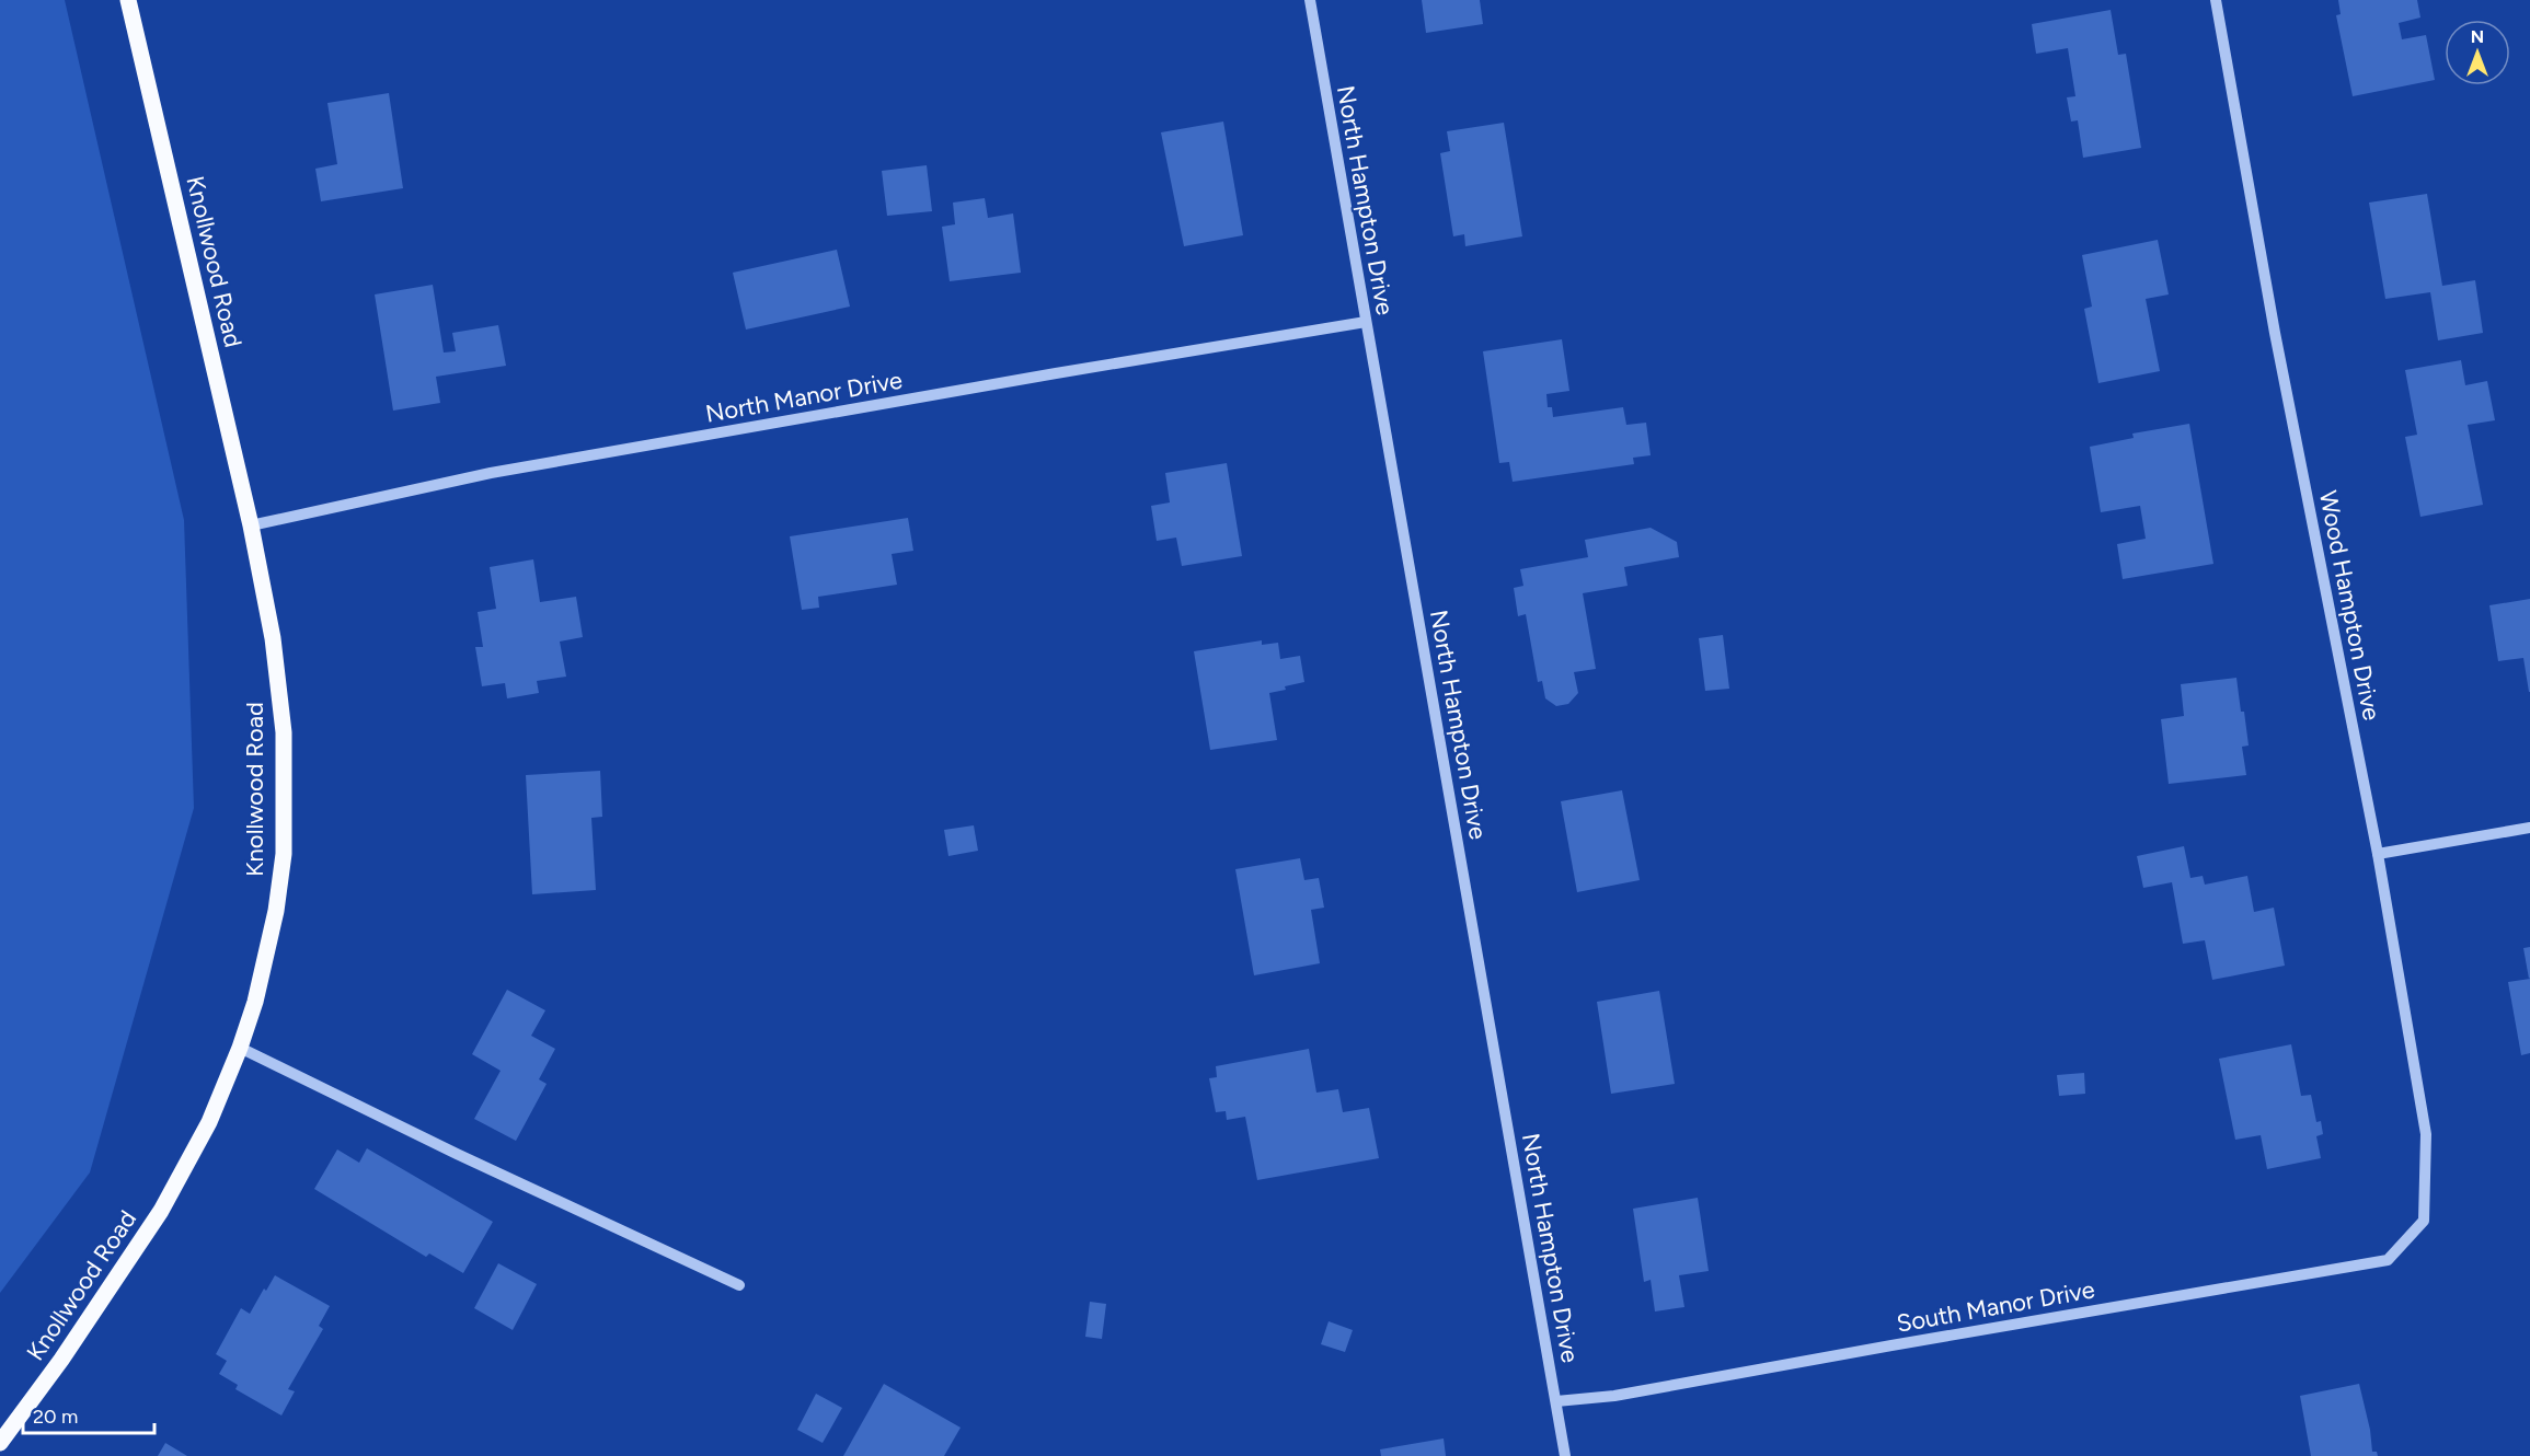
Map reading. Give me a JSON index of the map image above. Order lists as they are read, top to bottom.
{
  "streets": {
    "main road": ["Knollwood Road"],
    "street": [
      "North Hampton Drive",
      "North Manor Drive",
      "Wood Hampton Drive",
      "South Manor Drive"
    ]
  },
  "crossings": [
    ["North Hampton Drive", "North Manor Drive"],
    ["North Hampton Drive", "South Manor Drive"],
    ["Knollwood Road", "North Manor Drive"],
    ["Wood Hampton Drive", "South Manor Drive"]
  ],
  "scale_bar": "20 m",
  "north": "top"
}
